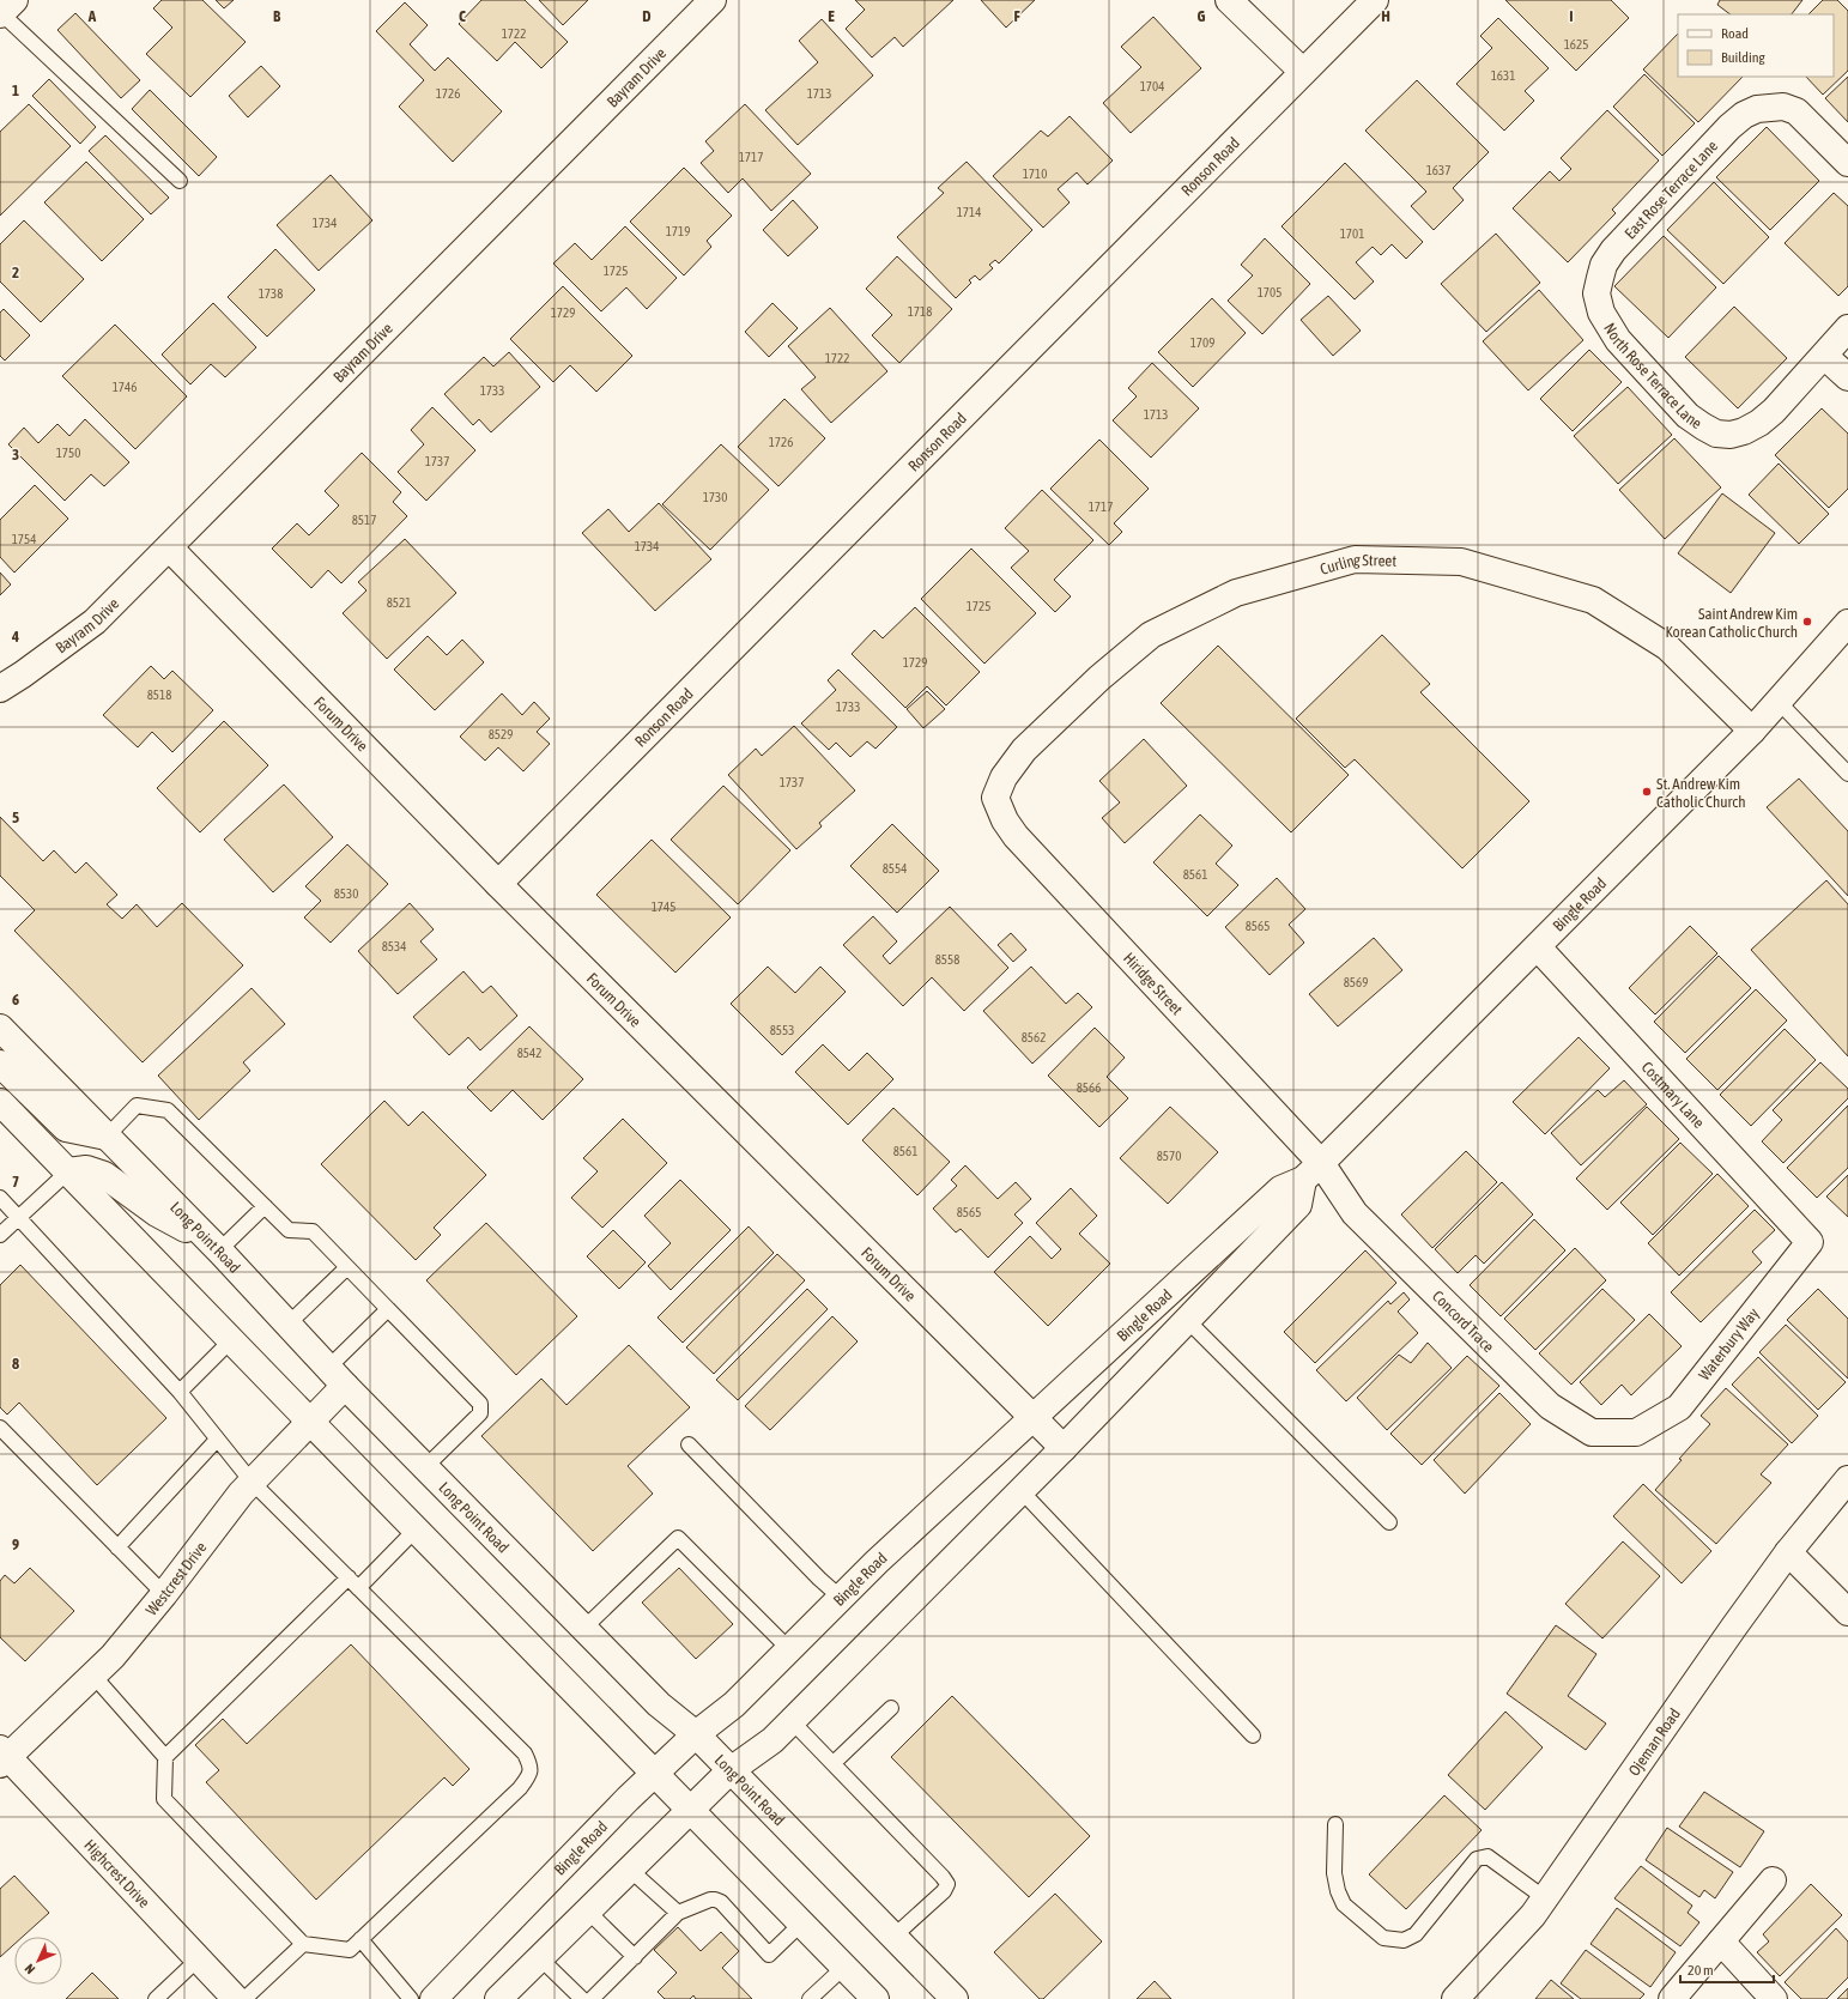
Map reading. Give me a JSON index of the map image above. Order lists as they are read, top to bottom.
{
  "streets": {
    "street": [
      "Bayram Drive",
      "Ronson Road",
      "East Rose Terrace Lane",
      "North Rose Terrace Lane",
      "Curling Street",
      "Forum Drive",
      "Bingle Road",
      "Hiridge Street",
      "Costmary Lane",
      "Long Point Road",
      "Concord Trace",
      "Waterbury Way",
      "Westcrest Drive",
      "Ojeman Road",
      "Highcrest Drive"
    ]
  },
  "crossings": [
    ["Bayram Drive", "Forum Drive"],
    ["Ronson Road", "Forum Drive"],
    ["East Rose Terrace Lane", "North Rose Terrace Lane"],
    ["Curling Street", "Bingle Road"],
    ["Curling Street", "Hiridge Street"],
    ["Forum Drive", "Bingle Road"],
    ["Bingle Road", "Hiridge Street"],
    ["Bingle Road", "Costmary Lane"],
    ["Bingle Road", "Long Point Road"],
    ["Bingle Road", "Concord Trace"],
    ["Hiridge Street", "Concord Trace"],
    ["Costmary Lane", "Waterbury Way"],
    ["Long Point Road", "Westcrest Drive"],
    ["Concord Trace", "Waterbury Way"],
    ["Westcrest Drive", "Highcrest Drive"]
  ],
  "places": ["Saint Andrew Kim Korean Catholic Church", "St. Andrew Kim Catholic Church"],
  "house_numbers": [
    "1722",
    "1625",
    "1631",
    "1704",
    "1726",
    "1713",
    "1717",
    "1637",
    "1710",
    "1714",
    "1734",
    "1719",
    "1701",
    "1725",
    "1705",
    "1738",
    "1718",
    "1729",
    "1709",
    "1722",
    "1746",
    "1733",
    "1713",
    "1726",
    "1750",
    "1737",
    "1730",
    "1717",
    "8517",
    "1754",
    "1734",
    "8521",
    "1725",
    "1729",
    "8518",
    "1733",
    "8529",
    "1737",
    "8554",
    "8561",
    "8530",
    "1745",
    "8565",
    "8534",
    "8558",
    "8569",
    "8553",
    "8562",
    "8542",
    "8566",
    "8561",
    "8570",
    "8565"
  ],
  "legend": ["Road", "Building"],
  "scale_bar": "20 m",
  "north": "bottom left",
  "grid": {
    "columns": [
      "A",
      "B",
      "C",
      "D",
      "E",
      "F",
      "G",
      "H",
      "I"
    ],
    "rows": [
      "1",
      "2",
      "3",
      "4",
      "5",
      "6",
      "7",
      "8",
      "9"
    ]
  }
}
